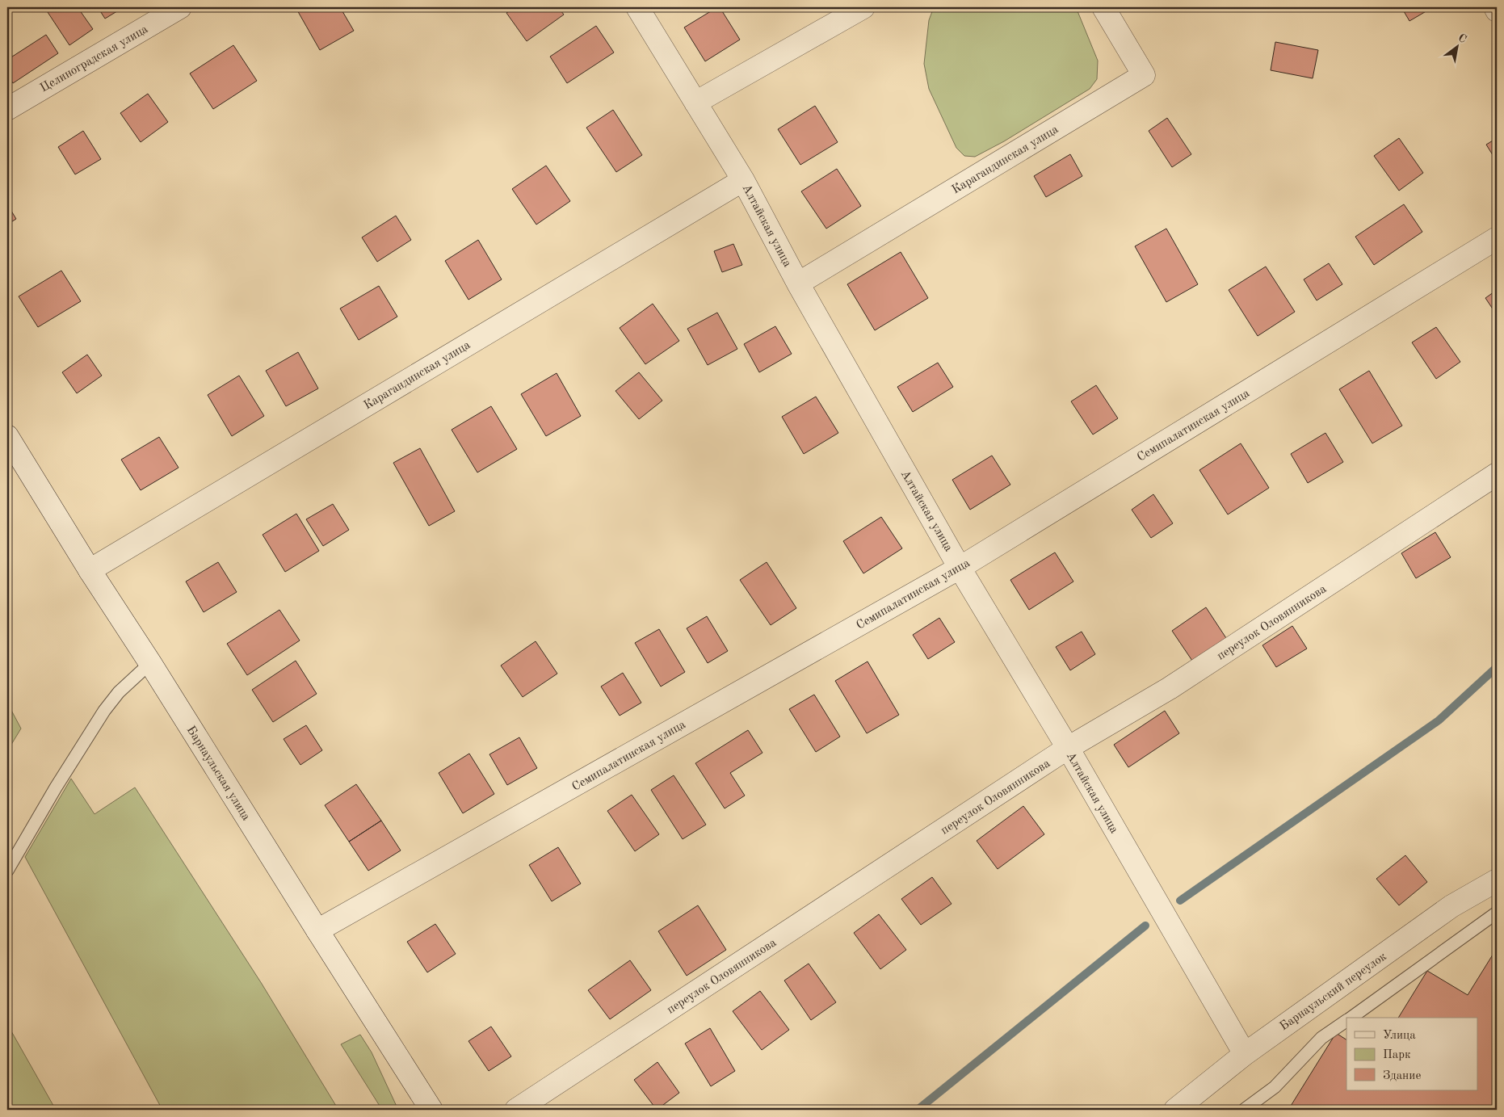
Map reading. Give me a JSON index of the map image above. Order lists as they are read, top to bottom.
{
  "streets": {
    "street": [
      "Целиноградская улица",
      "Карагандинская улица",
      "Алтайская улица",
      "Семипалатинская улица",
      "переулок Оловянникова",
      "Барнаульская улица",
      "Барнаульский переулок"
    ]
  },
  "crossings": [
    ["Карагандинская улица", "Алтайская улица"],
    ["Карагандинская улица", "Барнаульская улица"],
    ["Алтайская улица", "Семипалатинская улица"],
    ["Алтайская улица", "переулок Оловянникова"],
    ["Алтайская улица", "Барнаульский переулок"],
    ["Семипалатинская улица", "Барнаульская улица"]
  ],
  "legend": ["Улица", "Парк", "Здание"],
  "north": "top right"
}
